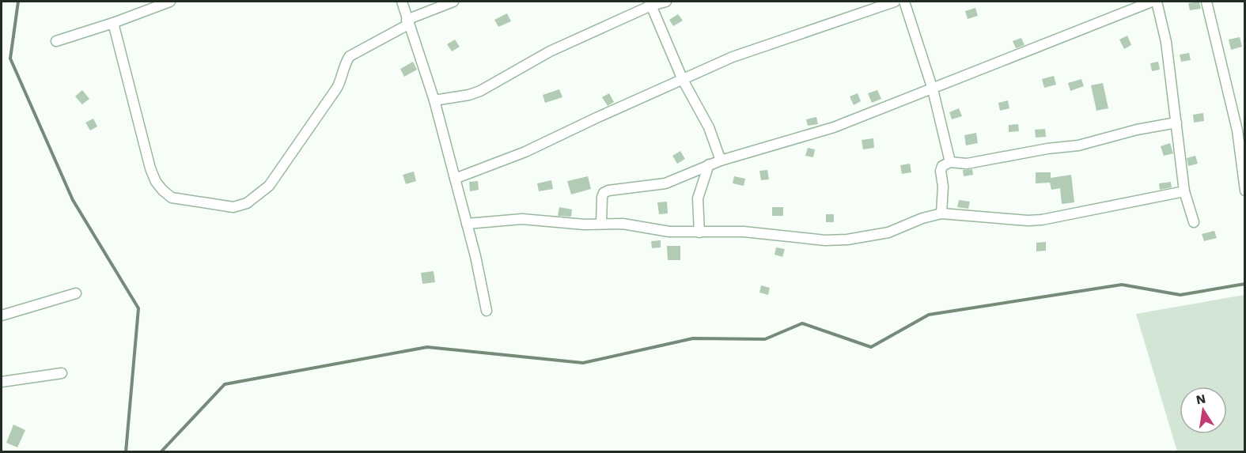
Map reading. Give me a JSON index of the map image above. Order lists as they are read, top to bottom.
{
  "north": "top"
}
